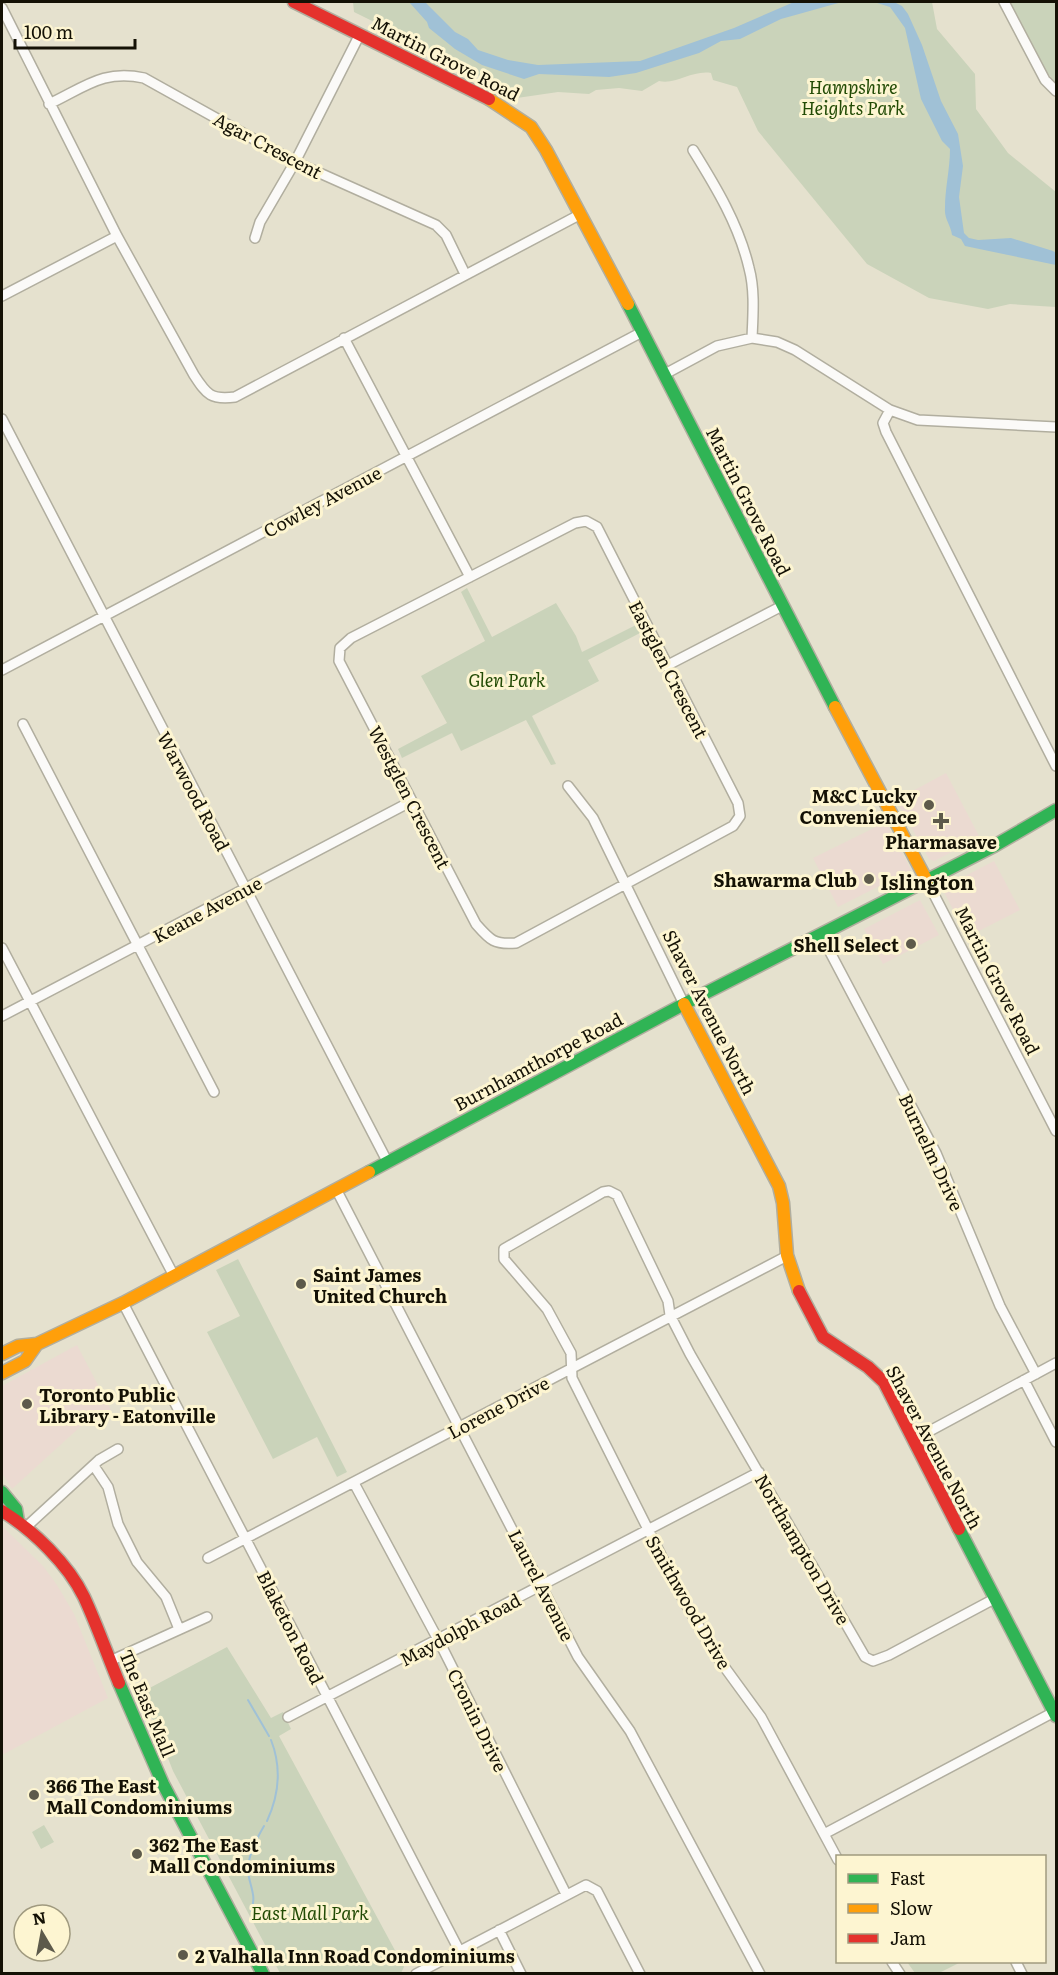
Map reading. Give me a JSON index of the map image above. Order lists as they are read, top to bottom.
{
  "streets": {
    "main road": [
      "Martin Grove Road",
      "Shaver Avenue North",
      "Burnhamthorpe Road",
      "The East Mall"
    ],
    "street": [
      "Agar Crescent",
      "Cowley Avenue",
      "Eastglen Crescent",
      "Warwood Road",
      "Westglen Crescent",
      "Keane Avenue",
      "Burnelm Drive",
      "Lorene Drive",
      "Northampton Drive",
      "Laurel Avenue",
      "Smithwood Drive",
      "Blaketon Road",
      "Maydolph Road",
      "Cronin Drive"
    ]
  },
  "crossings": [
    ["Martin Grove Road", "Cowley Avenue"],
    ["Martin Grove Road", "Burnhamthorpe Road"],
    ["Cowley Avenue", "Warwood Road"],
    ["Eastglen Crescent", "Westglen Crescent"],
    ["Eastglen Crescent", "Shaver Avenue North"],
    ["Warwood Road", "Keane Avenue"],
    ["Warwood Road", "Burnhamthorpe Road"],
    ["Westglen Crescent", "Keane Avenue"],
    ["Westglen Crescent", "Shaver Avenue North"],
    ["Shaver Avenue North", "Burnhamthorpe Road"],
    ["Shaver Avenue North", "Lorene Drive"],
    ["Shaver Avenue North", "Northampton Drive"],
    ["Burnhamthorpe Road", "Burnelm Drive"],
    ["Burnhamthorpe Road", "Laurel Avenue"],
    ["Burnhamthorpe Road", "Blaketon Road"],
    ["Lorene Drive", "Northampton Drive"],
    ["Lorene Drive", "Laurel Avenue"],
    ["Lorene Drive", "Smithwood Drive"],
    ["Lorene Drive", "Blaketon Road"],
    ["Lorene Drive", "Cronin Drive"],
    ["Northampton Drive", "Smithwood Drive"],
    ["Northampton Drive", "Maydolph Road"],
    ["Laurel Avenue", "Maydolph Road"],
    ["Smithwood Drive", "Maydolph Road"],
    ["Blaketon Road", "Maydolph Road"],
    ["Maydolph Road", "Cronin Drive"]
  ],
  "districts": ["Islington"],
  "parks": ["Hampshire Heights Park", "Glen Park", "East Mall Park"],
  "places": {
    "other": [
      "M&C Lucky Convenience",
      "Shawarma Club",
      "Shell Select",
      "Saint James United Church",
      "Toronto Public Library - Eatonville",
      "366 The East Mall Condominiums",
      "362 The East Mall Condominiums",
      "2 Valhalla Inn Road Condominiums"
    ],
    "health": ["Pharmasave"]
  },
  "legend": ["Fast", "Slow", "Jam"],
  "scale_bar": "100 m",
  "north": "top"
}
